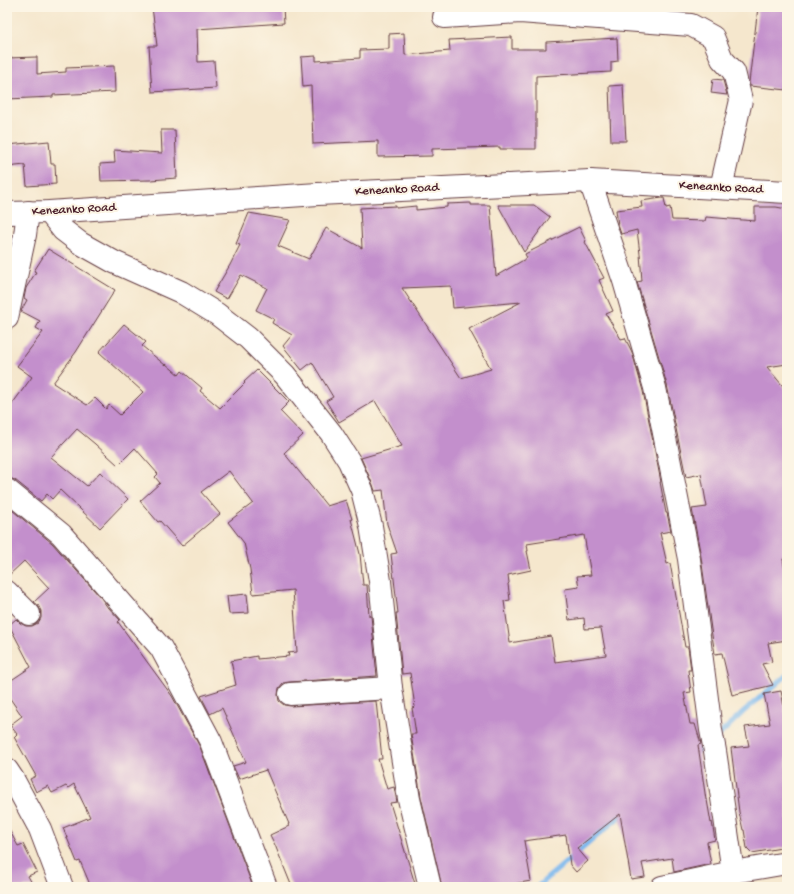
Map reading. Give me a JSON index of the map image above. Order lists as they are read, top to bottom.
{
  "streets": {
    "street": ["Keneanko Road"]
  }
}
